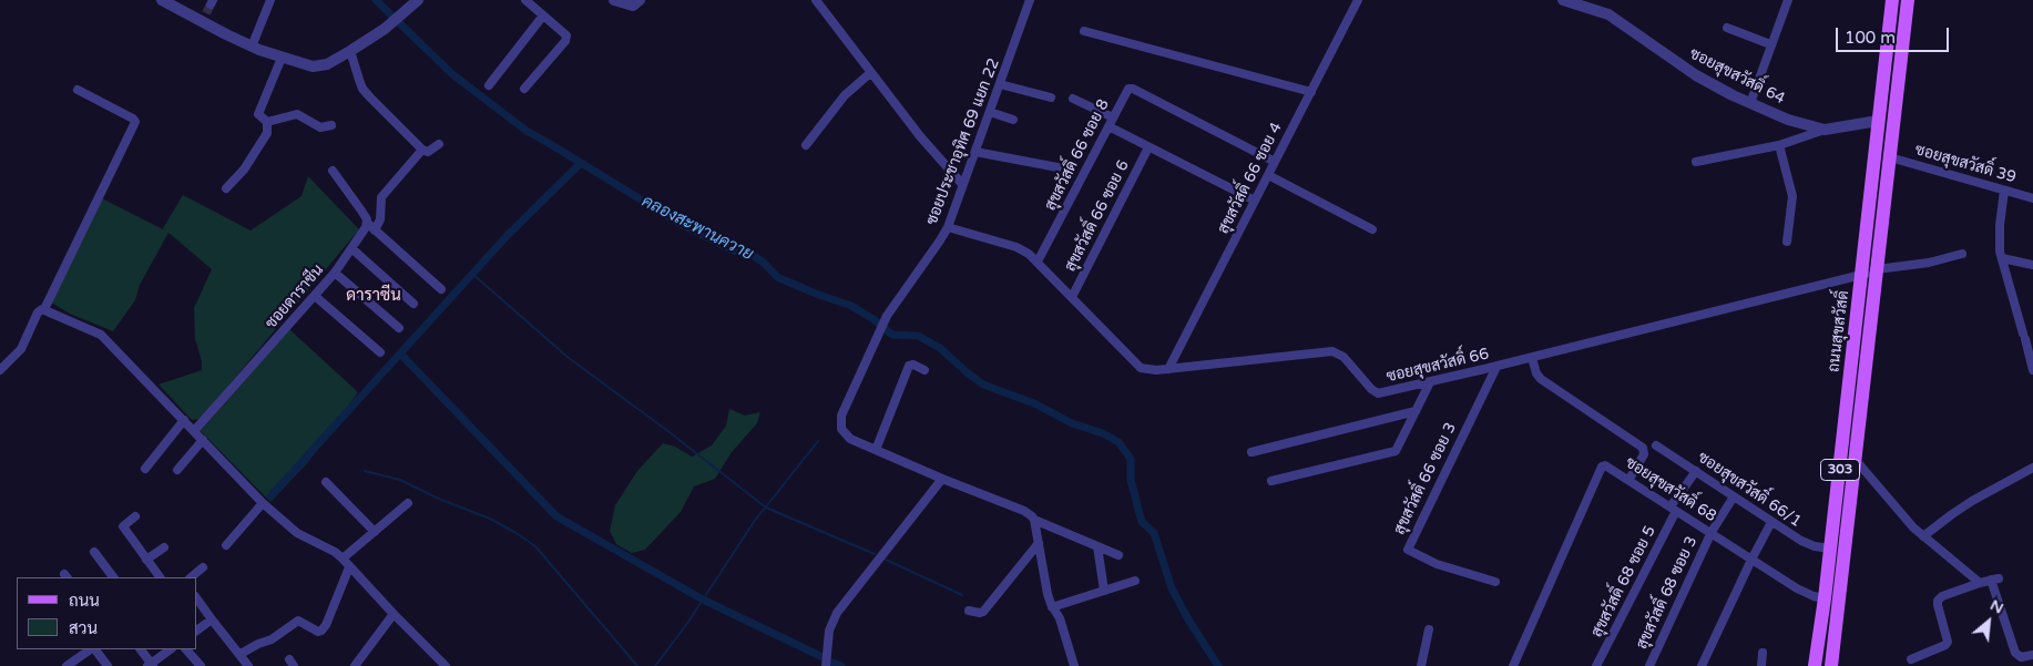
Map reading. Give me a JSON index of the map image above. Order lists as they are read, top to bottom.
{
  "streets": {
    "main road": ["ถนนสุขสวัสดิ์", "303"],
    "street": [
      "ซอยสุขสวัสดิ์ 64",
      "ซอยประชาอุทิศ 69 แยก 22",
      "สุขสวัสดิ์ 66 ซอย 8",
      "ซอยสุขสวัสดิ์ 39",
      "สุขสวัสดิ์ 66 ซอย 4",
      "สุขสวัสดิ์ 66 ซอย 6",
      "ซอยดาราซีน",
      "ซอยสุขสวัสดิ์ 66",
      "สุขสวัสดิ์ 66 ซอย 3",
      "ซอยสุขสวัสดิ์ 68",
      "ซอยสุขสวัสดิ์ 66/1",
      "สุขสวัสดิ์ 68 ซอย 5",
      "สุขสวัสดิ์ 68 ซอย 3"
    ]
  },
  "crossings": [
    ["ซอยสุขสวัสดิ์ 64", "ถนนสุขสวัสดิ์"],
    ["ซอยประชาอุทิศ 69 แยก 22", "ซอยสุขสวัสดิ์ 66"],
    ["สุขสวัสดิ์ 66 ซอย 8", "สุขสวัสดิ์ 66 ซอย 4"],
    ["สุขสวัสดิ์ 66 ซอย 8", "ซอยสุขสวัสดิ์ 66"],
    ["ซอยสุขสวัสดิ์ 39", "ถนนสุขสวัสดิ์"],
    ["สุขสวัสดิ์ 66 ซอย 4", "ซอยสุขสวัสดิ์ 66"],
    ["สุขสวัสดิ์ 66 ซอย 6", "ซอยสุขสวัสดิ์ 66"],
    ["ถนนสุขสวัสดิ์", "ซอยสุขสวัสดิ์ 66"],
    ["ถนนสุขสวัสดิ์", "ซอยสุขสวัสดิ์ 68"],
    ["ถนนสุขสวัสดิ์", "ซอยสุขสวัสดิ์ 66/1"],
    ["ซอยสุขสวัสดิ์ 66", "สุขสวัสดิ์ 66 ซอย 3"],
    ["ซอยสุขสวัสดิ์ 68", "สุขสวัสดิ์ 68 ซอย 5"],
    ["ซอยสุขสวัสดิ์ 68", "สุขสวัสดิ์ 68 ซอย 3"],
    ["ซอยสุขสวัสดิ์ 66/1", "สุขสวัสดิ์ 68 ซอย 5"],
    ["ซอยสุขสวัสดิ์ 66/1", "สุขสวัสดิ์ 68 ซอย 3"]
  ],
  "districts": ["ดาราซีน"],
  "water": ["คลองสะพานควาย"],
  "legend": ["ถนน", "สวน"],
  "scale_bar": "100 m",
  "north": "top right"
}
